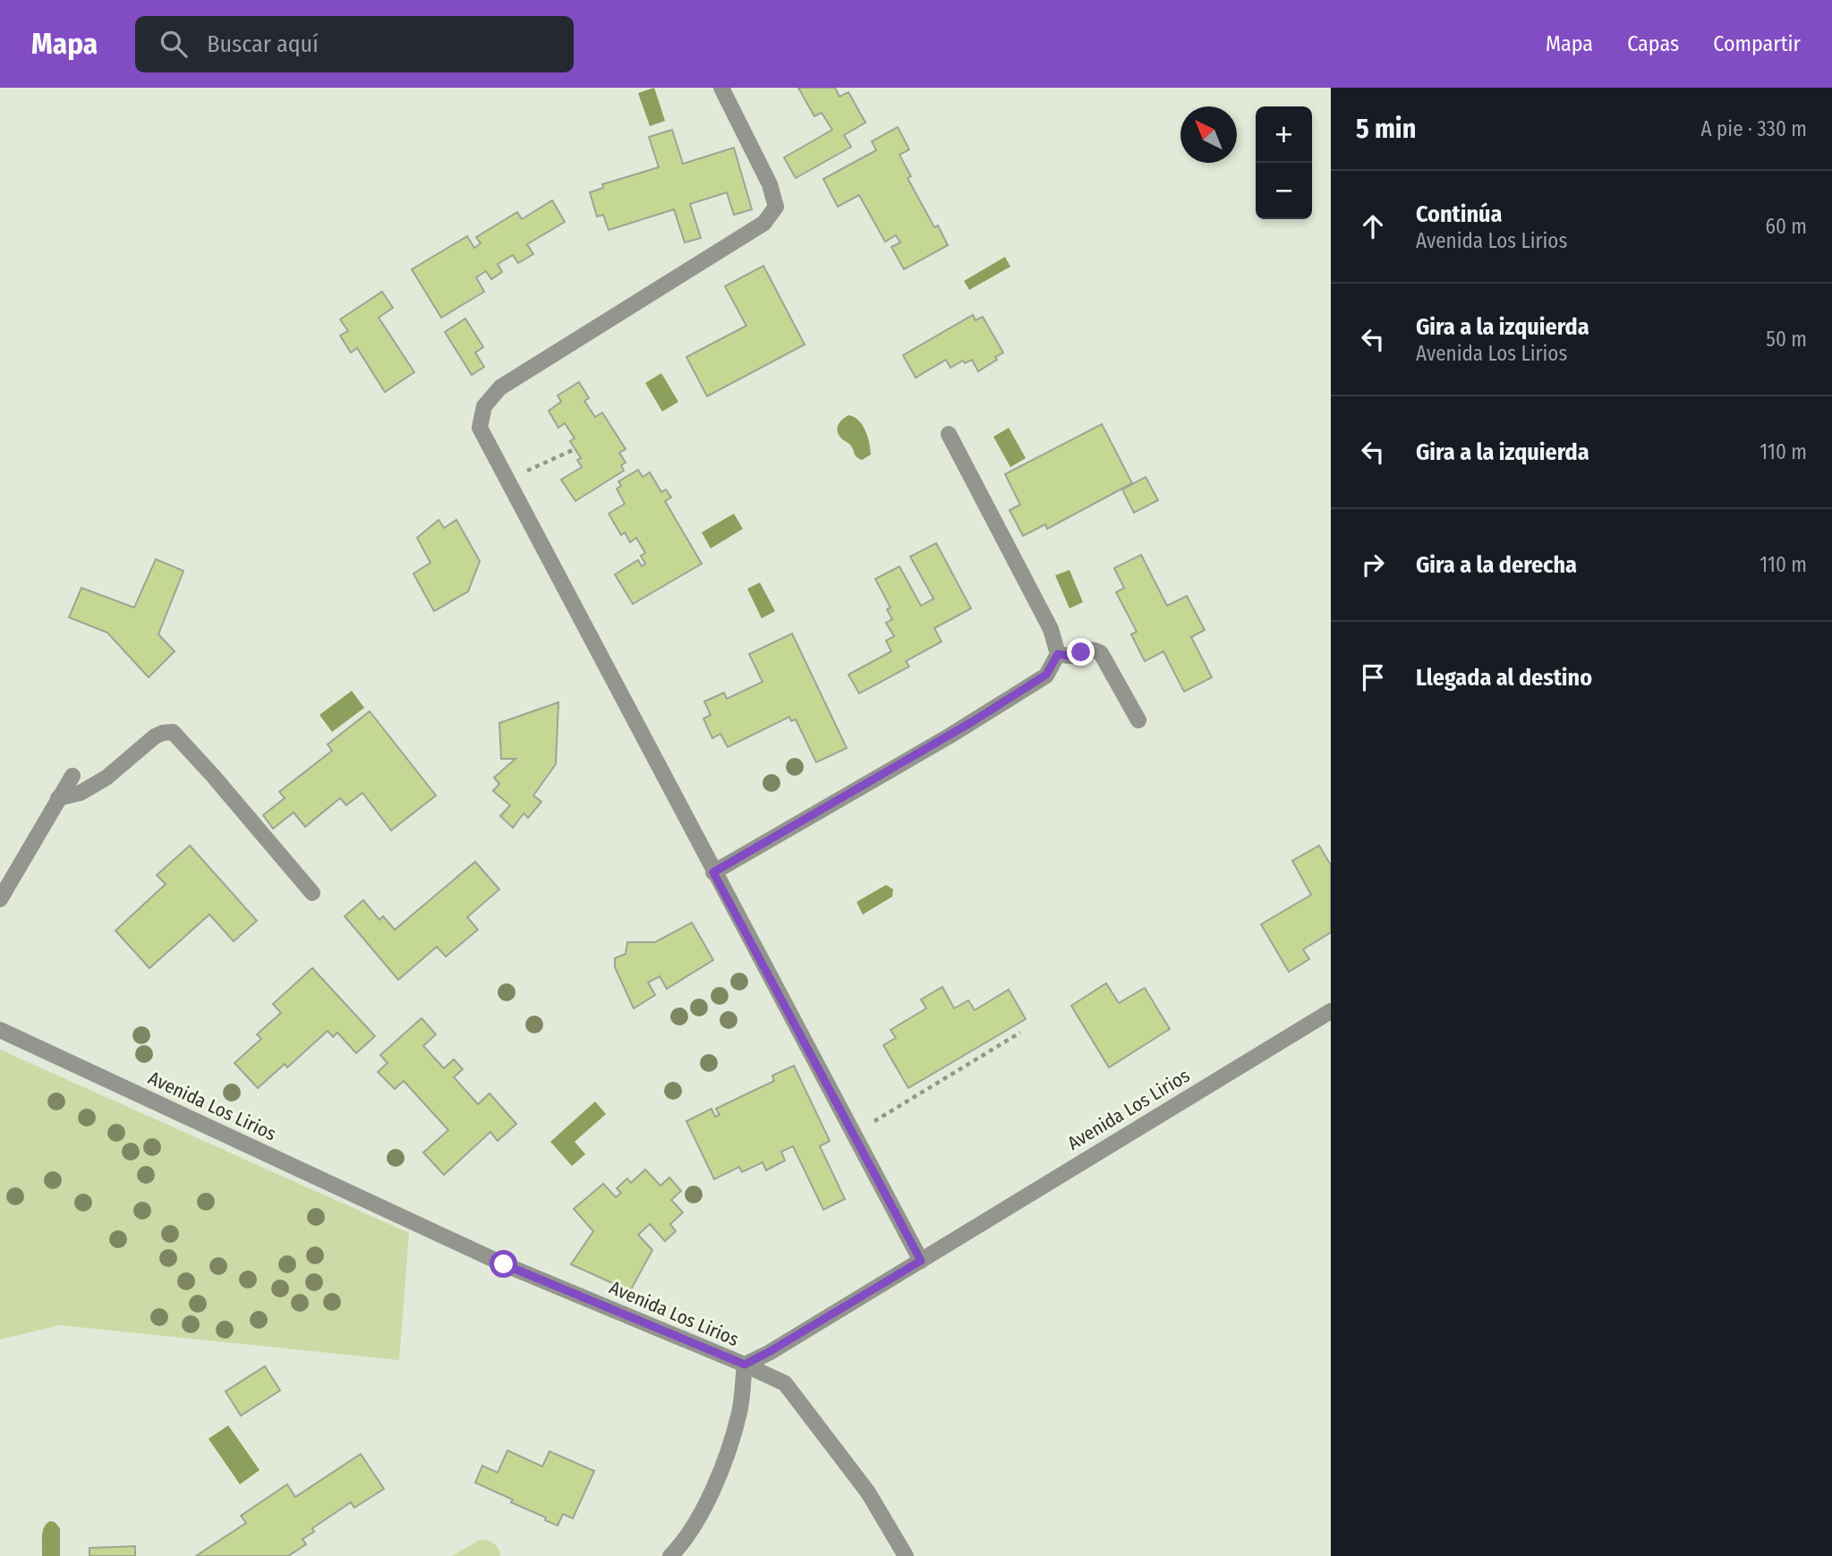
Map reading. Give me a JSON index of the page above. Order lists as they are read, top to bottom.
{
  "streets": {
    "street": ["Avenida Los Lirios"]
  },
  "north": "top left",
  "page": {
    "header": "Mapa",
    "search": "Buscar aquí",
    "nav": ["Mapa", "Capas", "Compartir"],
    "heading": ["5 min", "A pie · 330 m"],
    "map_buttons": ["+", "−"],
    "list": [
      ["Continúa", "Avenida Los Lirios", "60 m"],
      ["Gira a la izquierda", "Avenida Los Lirios", "50 m"],
      ["Gira a la izquierda", "110 m"],
      ["Gira a la derecha", "110 m"],
      "Llegada al destino"
    ]
  }
}
